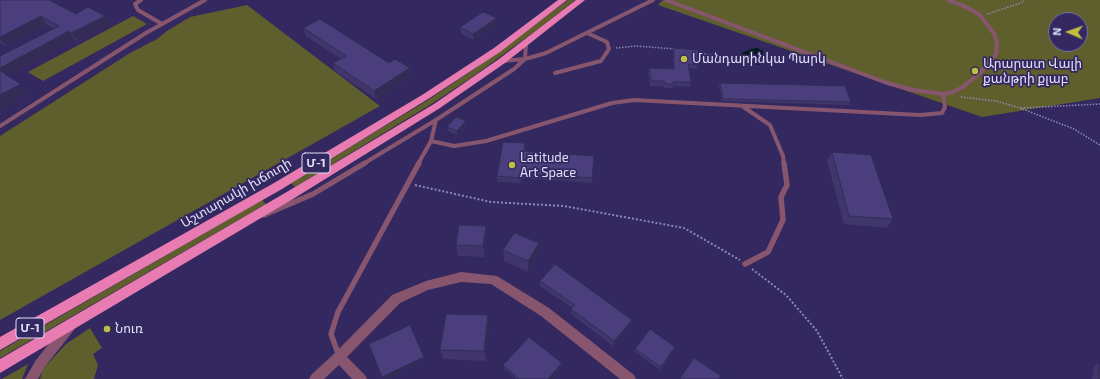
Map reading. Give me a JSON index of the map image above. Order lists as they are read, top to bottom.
{
  "streets": {
    "highway": ["Մ-1", "Աշտարակի խճուղի"]
  },
  "places": [
    "Մանդարինկա Պարկ",
    "Արարատ Վալի քանթրի քլաբ",
    "Latitude Art Space",
    "Նուռ"
  ],
  "north": "left"
}
